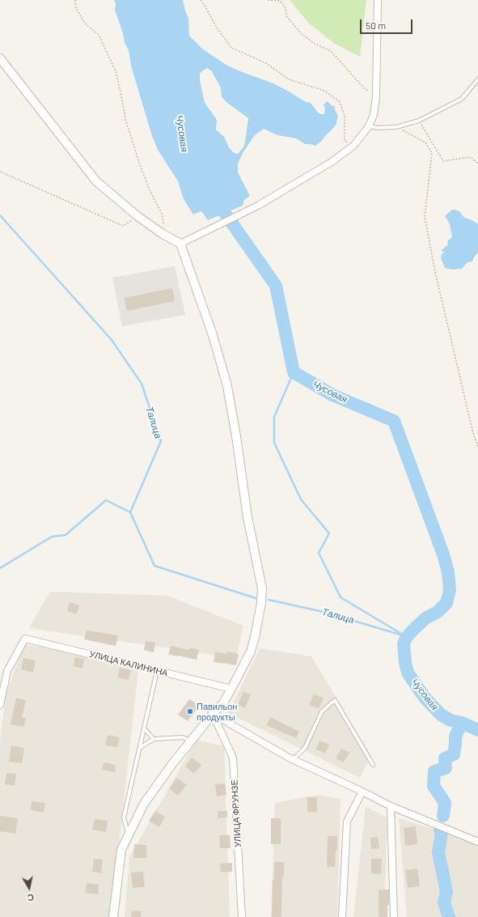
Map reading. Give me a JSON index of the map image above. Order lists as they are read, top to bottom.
{
  "streets": {
    "street": ["УЛИЦА КАЛИНИНА", "УЛИЦА ФРУНЗЕ"]
  },
  "water": ["Чусовая", "Талица"],
  "places": ["Павильон продукты"],
  "scale_bar": "50 m",
  "north": "bottom"
}
